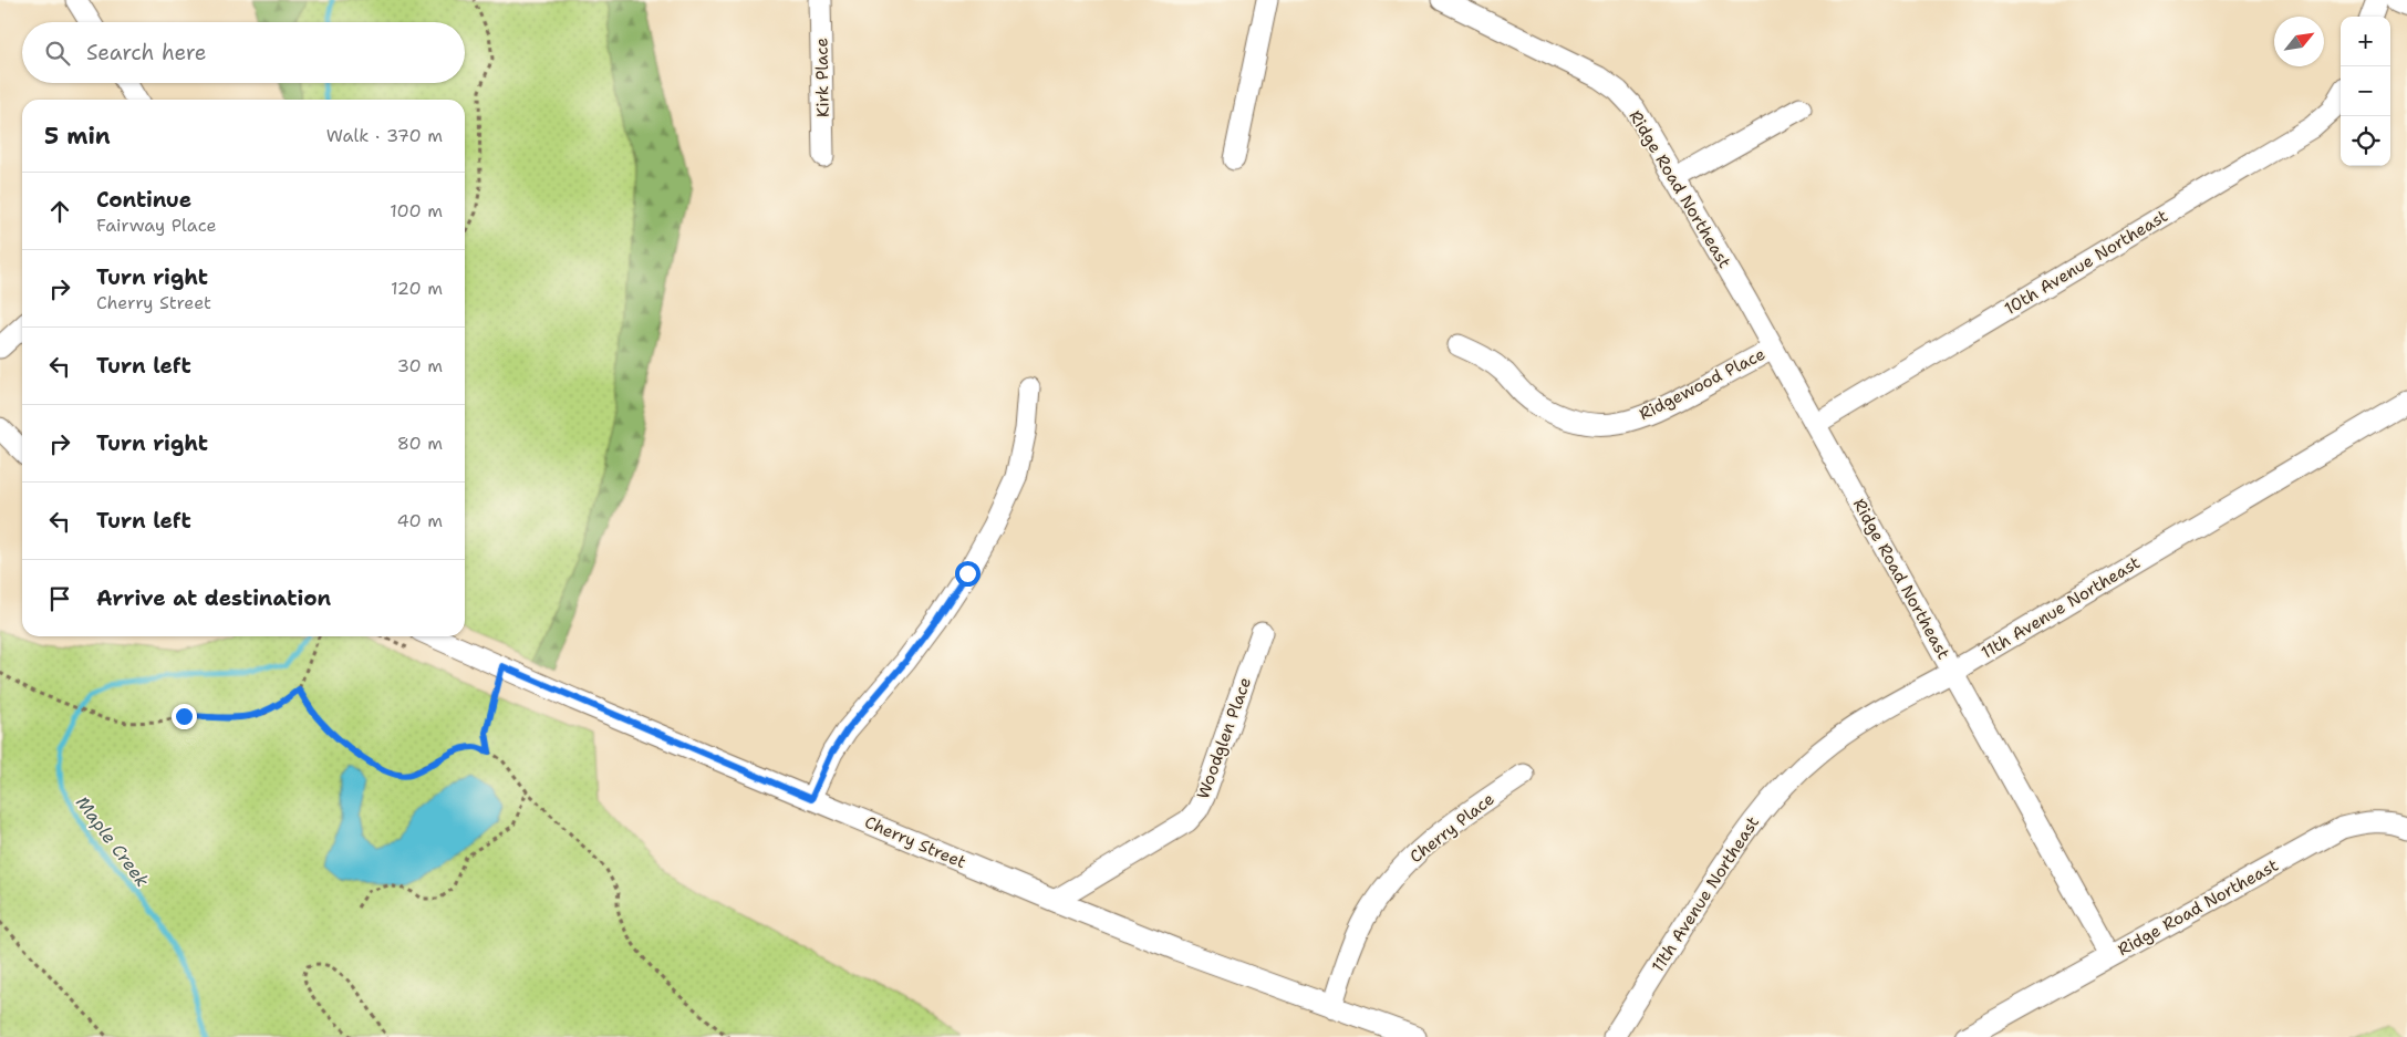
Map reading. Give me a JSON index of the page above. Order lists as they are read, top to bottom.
{
  "streets": {
    "street": [
      "Kirk Place",
      "Ridge Road Northeast",
      "10th Avenue Northeast",
      "Ridgewood Place",
      "11th Avenue Northeast",
      "Woodglen Place",
      "Cherry Place",
      "Cherry Street"
    ]
  },
  "crossings": [
    ["Ridge Road Northeast", "10th Avenue Northeast"],
    ["Ridge Road Northeast", "Ridgewood Place"],
    ["Ridge Road Northeast", "11th Avenue Northeast"],
    ["Woodglen Place", "Cherry Street"],
    ["Cherry Place", "Cherry Street"]
  ],
  "water": ["Maple Creek"],
  "north": "top right",
  "page": {
    "map_buttons": ["+", "−"],
    "search": "Search here",
    "heading": ["5 min", "Walk · 370 m"],
    "list": [
      ["Continue", "Fairway Place", "100 m"],
      ["Turn right", "Cherry Street", "120 m"],
      ["Turn left", "30 m"],
      ["Turn right", "80 m"],
      ["Turn left", "40 m"],
      "Arrive at destination"
    ]
  }
}
